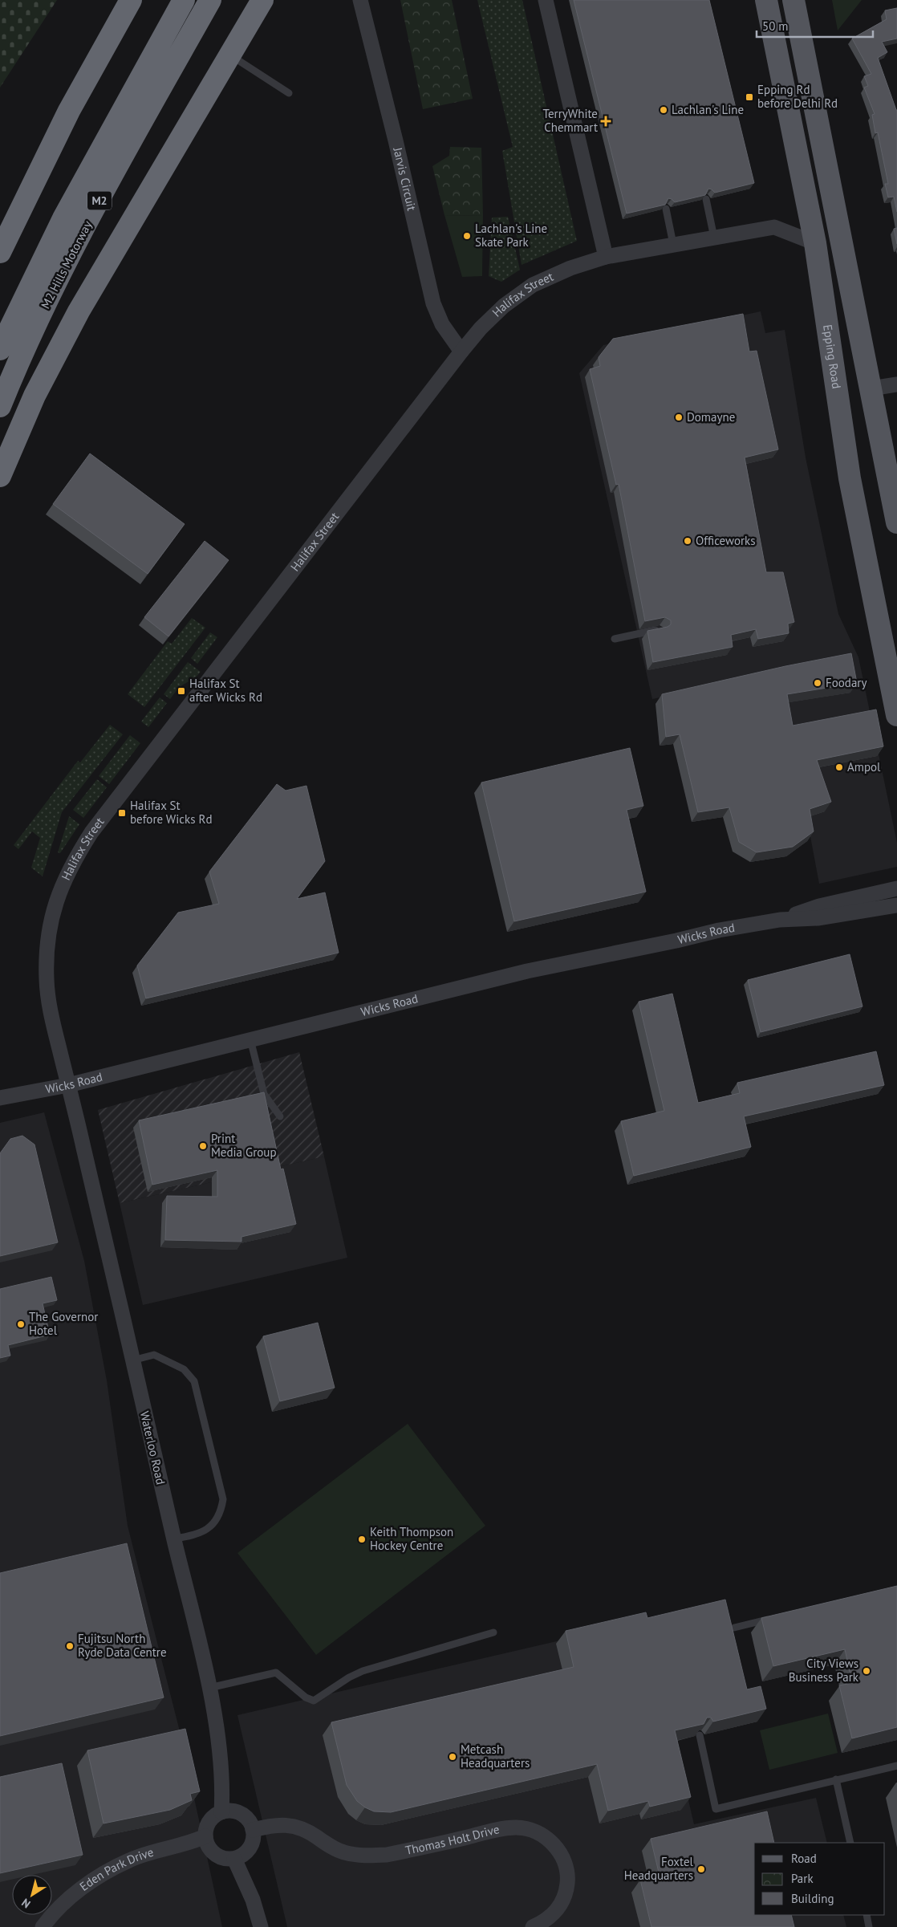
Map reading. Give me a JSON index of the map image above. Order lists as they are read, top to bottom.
{
  "streets": {
    "highway": ["M2", "M2 Hills Motorway"],
    "main road": ["Epping Road"],
    "street": [
      "Jarvis Circuit",
      "Halifax Street",
      "Wicks Road",
      "Waterloo Road",
      "Thomas Holt Drive",
      "Eden Park Drive"
    ]
  },
  "crossings": [
    ["Jarvis Circuit", "Halifax Street"],
    ["Halifax Street", "Epping Road"],
    ["Halifax Street", "Wicks Road"],
    ["Halifax Street", "Waterloo Road"],
    ["Wicks Road", "Waterloo Road"],
    ["Waterloo Road", "Thomas Holt Drive"],
    ["Waterloo Road", "Eden Park Drive"],
    ["Thomas Holt Drive", "Eden Park Drive"]
  ],
  "places": {
    "transit": ["Epping Rd before Delhi Rd", "Halifax St after Wicks Rd", "Halifax St before Wicks Rd"],
    "other": [
      "Lachlan's Line",
      "Lachlan's Line Skate Park",
      "Domayne",
      "Officeworks",
      "Foodary",
      "Ampol",
      "Print Media Group",
      "The Governor Hotel",
      "Keith Thompson Hockey Centre",
      "Fujitsu North Ryde Data Centre",
      "City Views Business Park",
      "Metcash Headquarters",
      "Foxtel Headquarters"
    ],
    "health": ["TerryWhite Chemmart"]
  },
  "legend": ["Road", "Park", "Building"],
  "scale_bar": "50 m",
  "north": "bottom left"
}
